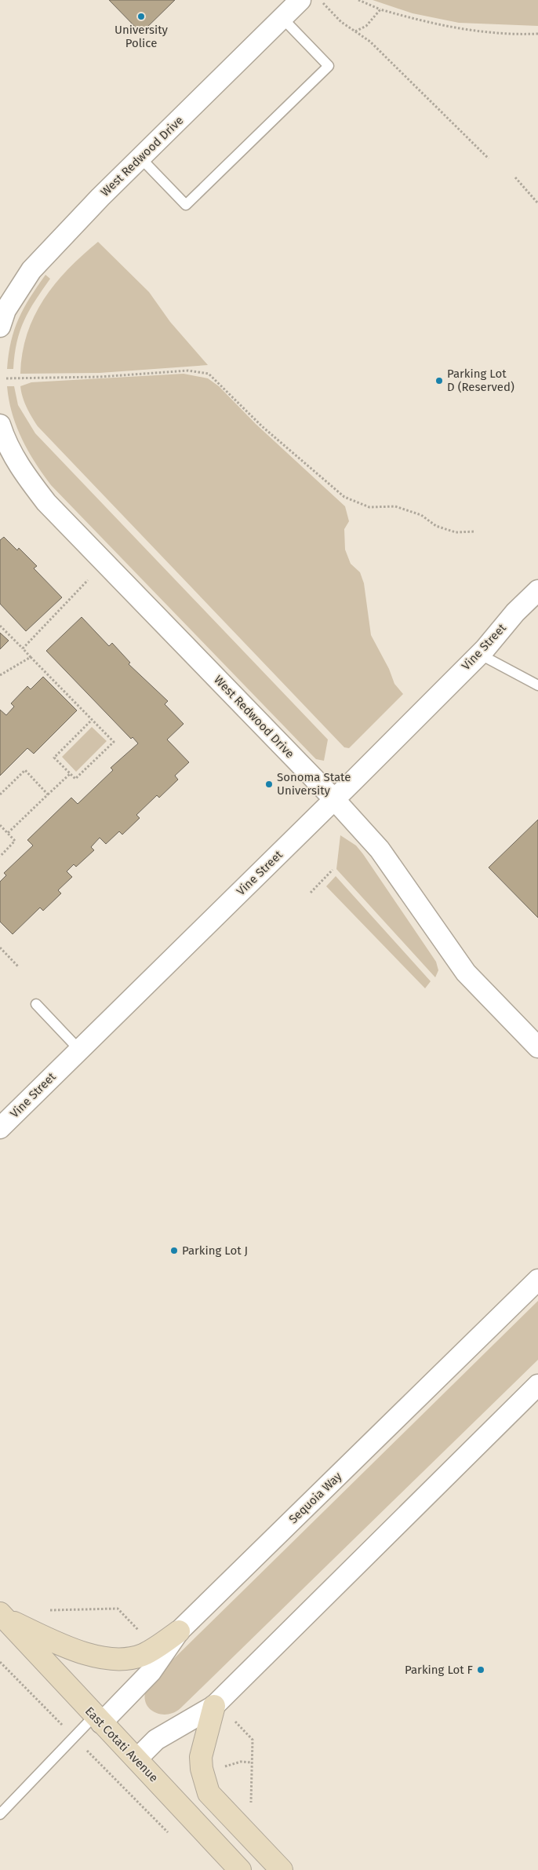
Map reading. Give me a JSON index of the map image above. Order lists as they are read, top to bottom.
{
  "streets": {
    "main road": ["East Cotati Avenue"],
    "street": ["West Redwood Drive", "Vine Street", "Sequoia Way"]
  },
  "crossings": [
    ["West Redwood Drive", "Vine Street"],
    ["Sequoia Way", "East Cotati Avenue"]
  ],
  "places": [
    "University Police",
    "Parking Lot D (Reserved)",
    "Sonoma State University",
    "Parking Lot J",
    "Parking Lot F"
  ]
}
